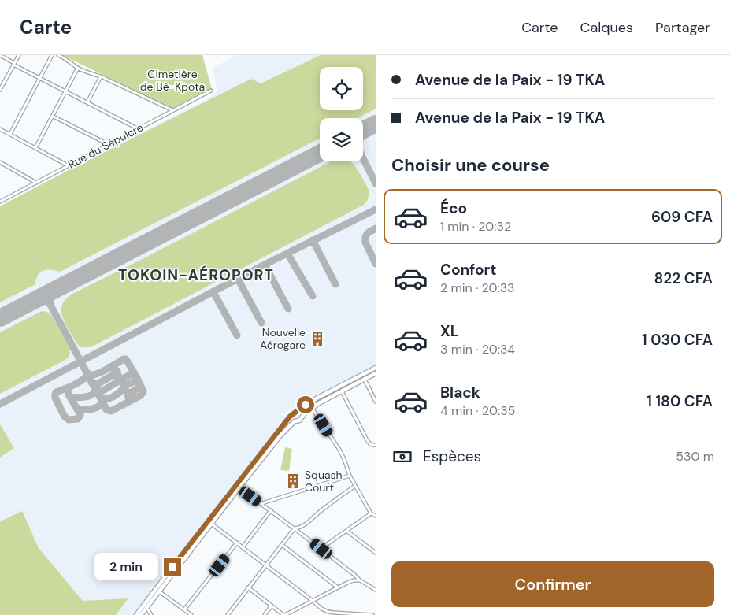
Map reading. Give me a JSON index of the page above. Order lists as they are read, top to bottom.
{
  "streets": {
    "street": ["Rue du Sépulcre"]
  },
  "districts": ["TOKOIN-AÉROPORT"],
  "parks": ["Cimetière de Bè-Kpota"],
  "places": {
    "building": ["Nouvelle Aérogare", "Squash Court"]
  },
  "page": {
    "header": "Carte",
    "nav": ["Carte", "Calques", "Partager"],
    "banner": ["Avenue de la Paix - 19 TKA", "Avenue de la Paix - 19 TKA"],
    "heading": "Choisir une course",
    "list": [
      {
        "name": "Éco",
        "note": "1 min · 20:32",
        "value": "609 CFA"
      },
      {
        "name": "Confort",
        "note": "2 min · 20:33",
        "value": "822 CFA"
      },
      {
        "name": "XL",
        "note": "3 min · 20:34",
        "value": "1 030 CFA"
      },
      {
        "name": "Black",
        "note": "4 min · 20:35",
        "value": "1 180 CFA"
      }
    ],
    "pay": ["Espèces", "530 m"],
    "bubble": "2 min",
    "buttons": "Confirmer"
  }
}
